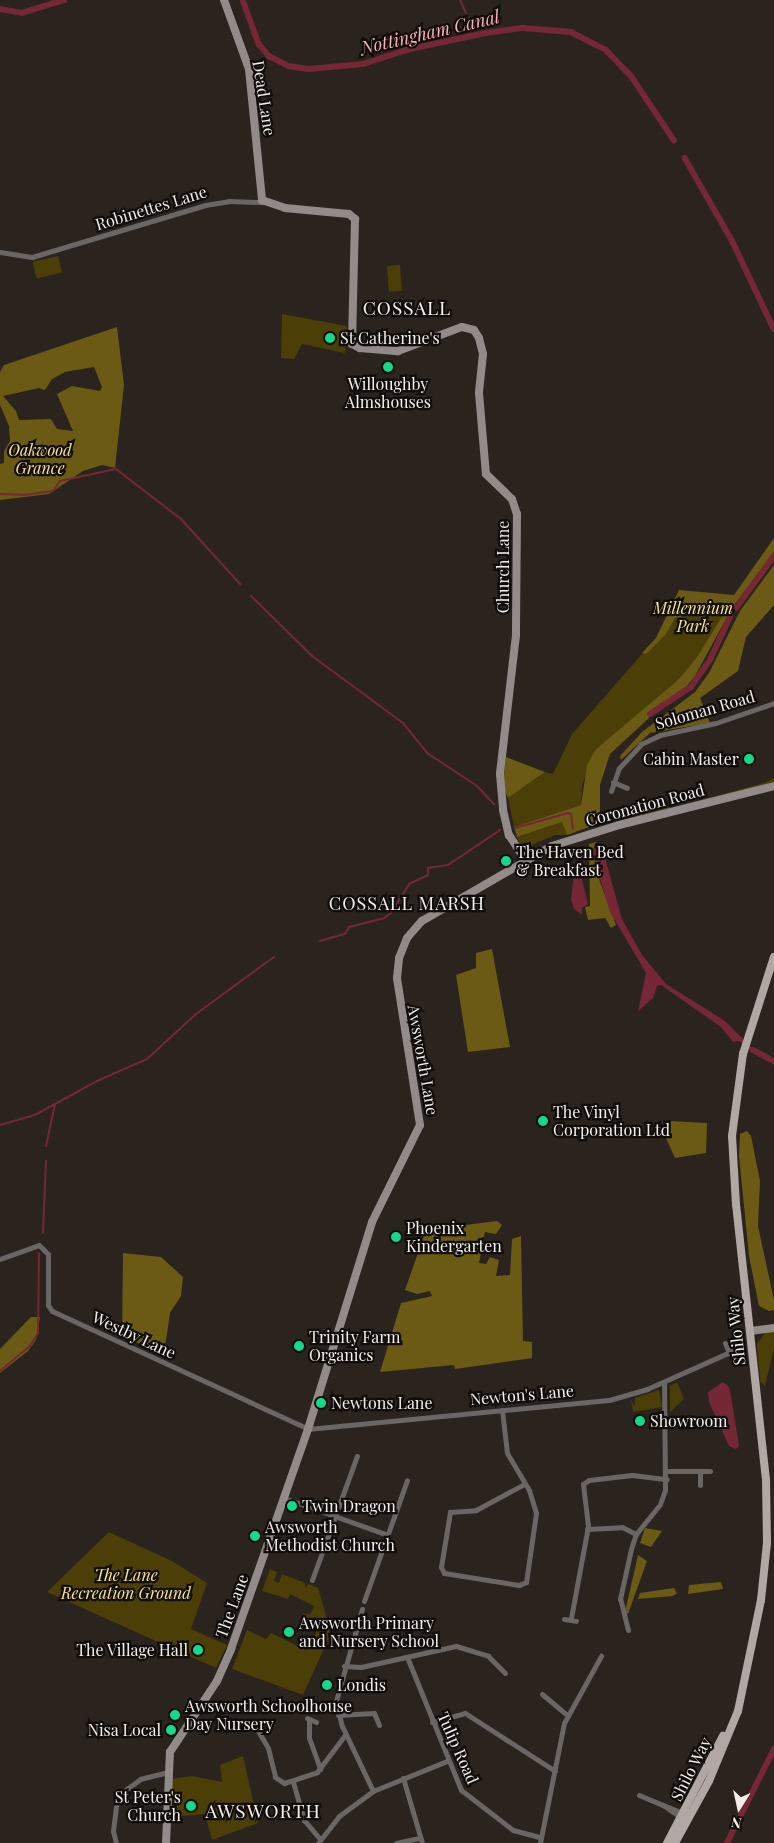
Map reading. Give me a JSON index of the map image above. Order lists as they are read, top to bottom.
{
  "streets": {
    "main road": ["Shilo Way"],
    "street": [
      "Dead Lane",
      "Robinettes Lane",
      "Church Lane",
      "Soloman Road",
      "Coronation Road",
      "Awsworth Lane",
      "Westby Lane",
      "Newton's Lane",
      "The Lane",
      "Tulip Road"
    ]
  },
  "crossings": [
    ["Dead Lane", "Robinettes Lane"],
    ["Robinettes Lane", "Church Lane"],
    ["Church Lane", "Coronation Road"],
    ["Church Lane", "Awsworth Lane"],
    ["Coronation Road", "Awsworth Lane"],
    ["Awsworth Lane", "Westby Lane"],
    ["Awsworth Lane", "Newton's Lane"],
    ["Awsworth Lane", "The Lane"],
    ["Westby Lane", "Newton's Lane"],
    ["Westby Lane", "The Lane"],
    ["Newton's Lane", "The Lane"]
  ],
  "districts": ["COSSALL", "COSSALL MARSH", "AWSWORTH"],
  "water": ["Nottingham Canal"],
  "parks": ["Oakwood Grance", "Millennium Park", "The Lane Recreation Ground"],
  "places": [
    "St Catherine's",
    "Willoughby Almshouses",
    "Cabin Master",
    "The Haven Bed & Breakfast",
    "The Vinyl Corporation Ltd",
    "Phoenix Kindergarten",
    "Trinity Farm Organics",
    "Newtons Lane",
    "Showroom",
    "Twin Dragon",
    "Awsworth Methodist Church",
    "Awsworth Primary and Nursery School",
    "The Village Hall",
    "Londis",
    "Awsworth Schoolhouse Day Nursery",
    "Nisa Local",
    "St Peter's Church"
  ],
  "north": "bottom"
}
